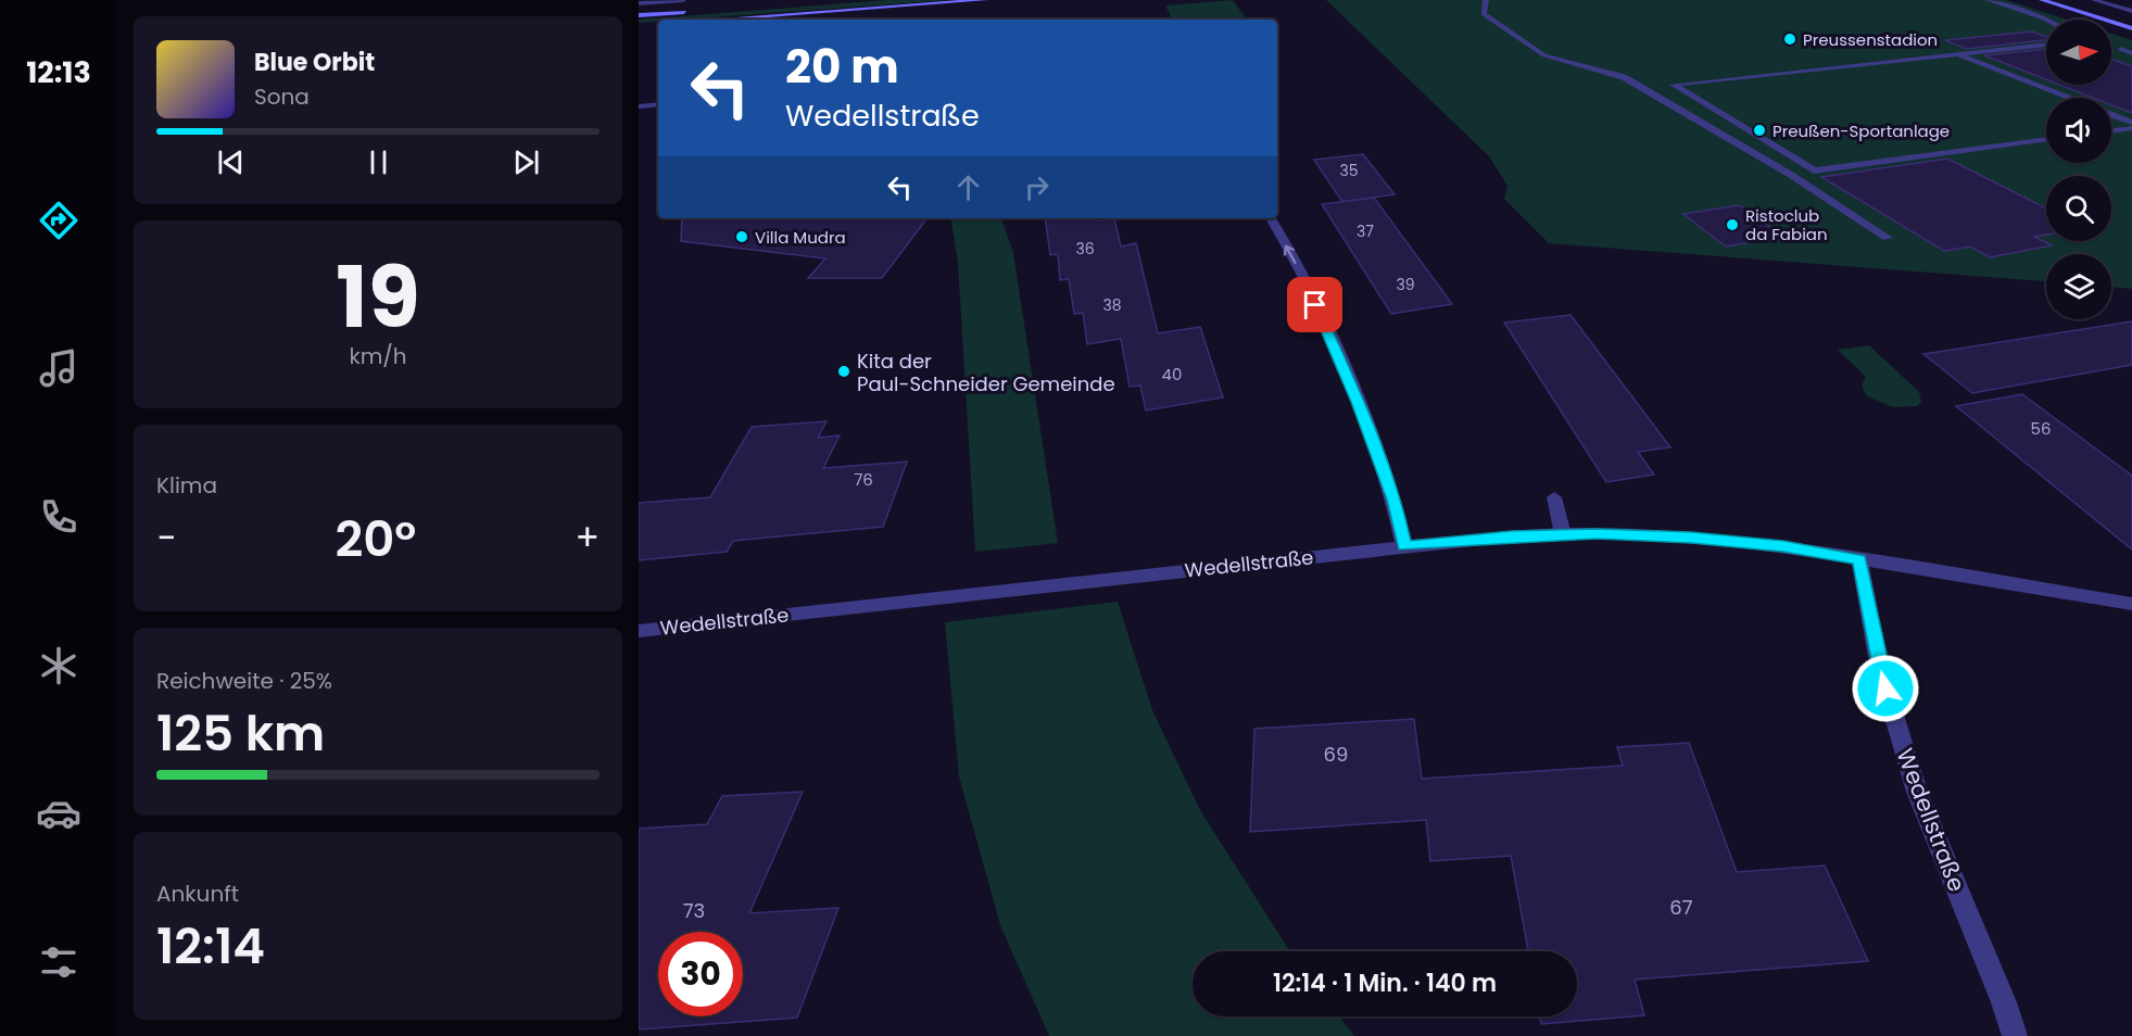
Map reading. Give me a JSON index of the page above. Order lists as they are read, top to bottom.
{
  "streets": {
    "street": ["Wedellstraße"]
  },
  "places": [
    "Preussenstadion",
    "Preußen-Sportanlage",
    "Ristoclub da Fabian",
    "Villa Mudra",
    "Kita der Paul-Schneider Gemeinde"
  ],
  "house_numbers": [
    "35",
    "37",
    "36",
    "39",
    "38",
    "40",
    "56",
    "76",
    "69",
    "67",
    "73"
  ],
  "north": "right",
  "page": {
    "tabs": "12:13",
    "turn": ["20 m", "Wedellstraße"],
    "song": ["Blue Orbit", "Sona"],
    "tile": [
      ["19", "km/h"],
      "Klima",
      ["Reichweite · 25%", "125 km"],
      ["Ankunft", "12:14"]
    ],
    "heat": ["−", "20°", "+"],
    "limit": "30",
    "trip": "12:14 · 1 Min. · 140 m"
  }
}
